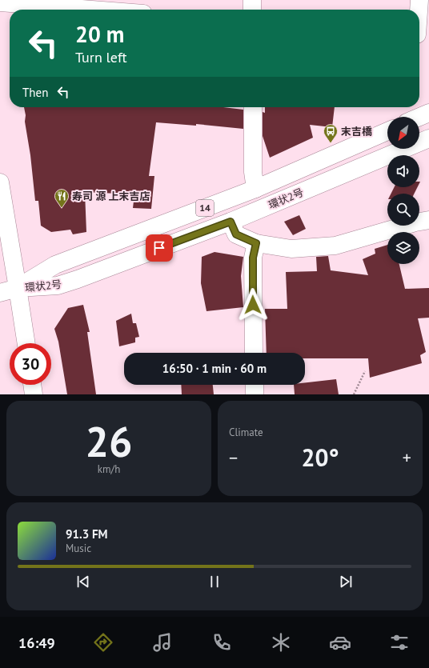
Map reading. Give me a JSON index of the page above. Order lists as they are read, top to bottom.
{
  "streets": {
    "main road": ["環状2号", "14"]
  },
  "crossings": [
    ["環状2号", "14"]
  ],
  "places": {
    "bus stop": ["末吉橋"],
    "restaurant": ["寿司 源 上末吉店"]
  },
  "north": "bottom left",
  "page": {
    "turn": ["20 m", "Turn left"],
    "then": "Then",
    "limit": "30",
    "trip": "16:50 · 1 min · 60 m",
    "tile": [
      ["26", "km/h"],
      "Climate"
    ],
    "heat": ["−", "20°", "+"],
    "song": ["91.3 FM", "Music"],
    "tabs": "16:49"
  }
}
